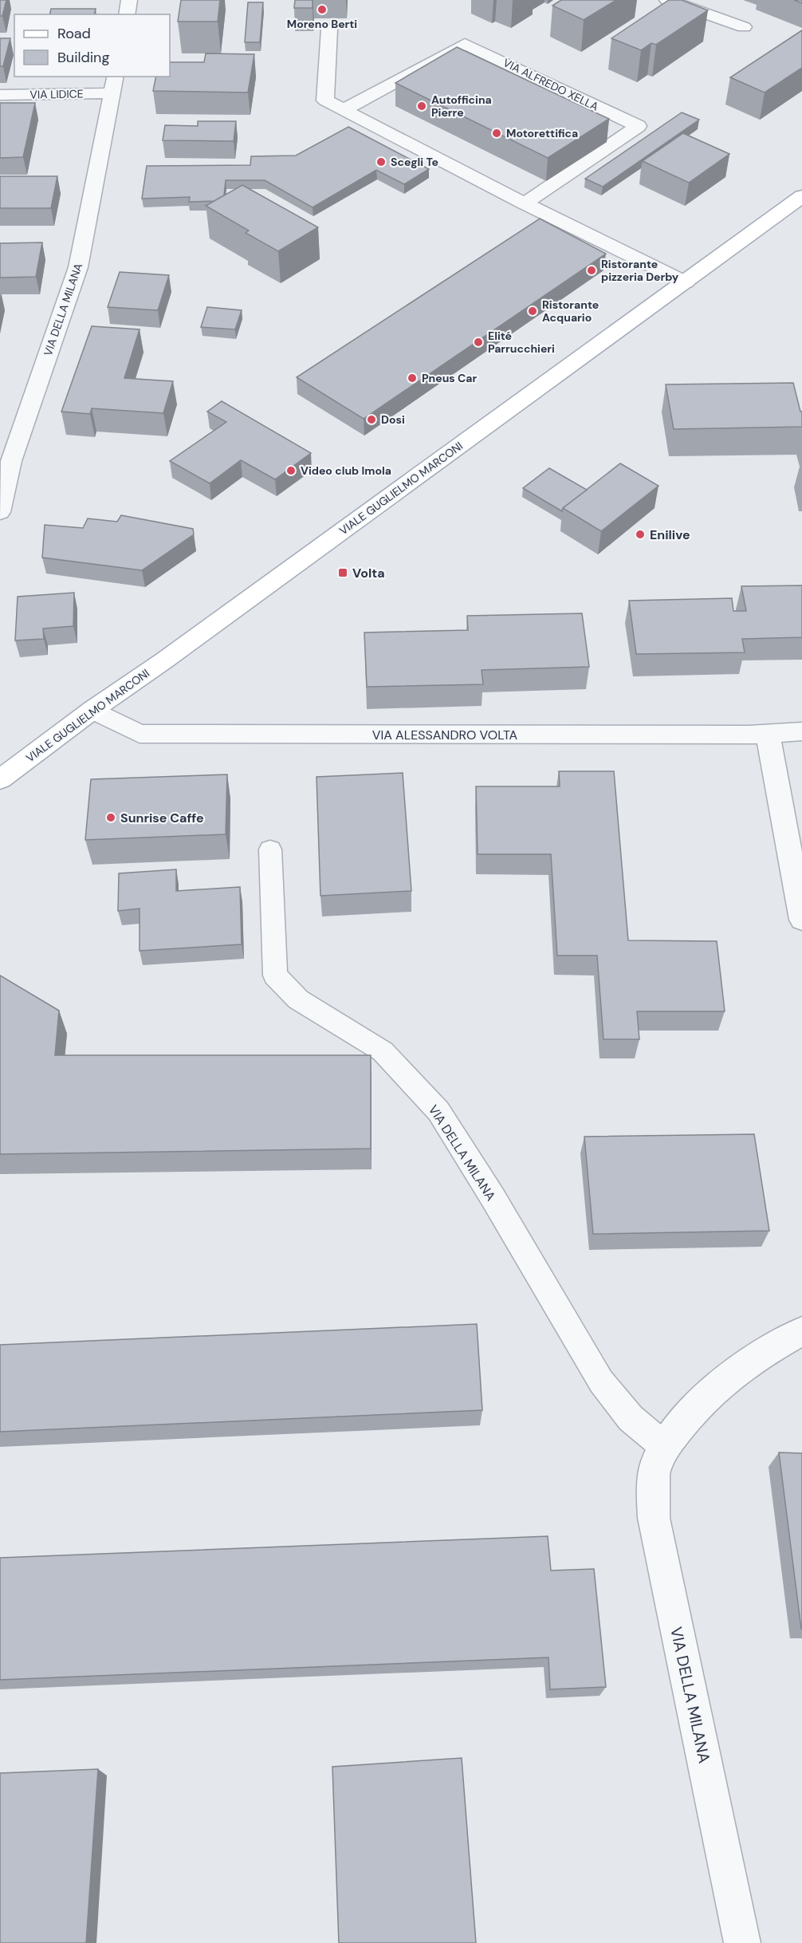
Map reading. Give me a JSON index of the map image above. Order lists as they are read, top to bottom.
{
  "streets": {
    "main road": ["VIALE GUGLIELMO MARCONI"],
    "street": [
      "VIA ALFREDO XELLA",
      "VIA LIDICE",
      "VIA DELLA MILANA",
      "VIA ALESSANDRO VOLTA"
    ]
  },
  "crossings": [
    ["VIA LIDICE", "VIA DELLA MILANA"],
    ["VIALE GUGLIELMO MARCONI", "VIA ALESSANDRO VOLTA"]
  ],
  "places": {
    "other": [
      "Moreno Berti",
      "Autofficina Pierre",
      "Motorettifica",
      "Scegli Te",
      "Ristorante pizzeria Derby",
      "Ristorante Acquario",
      "Elité Parrucchieri",
      "Pneus Car",
      "Dosi",
      "Video club Imola",
      "Enilive",
      "Sunrise Caffe"
    ],
    "transit": ["Volta"]
  },
  "legend": ["Road", "Building"]
}
